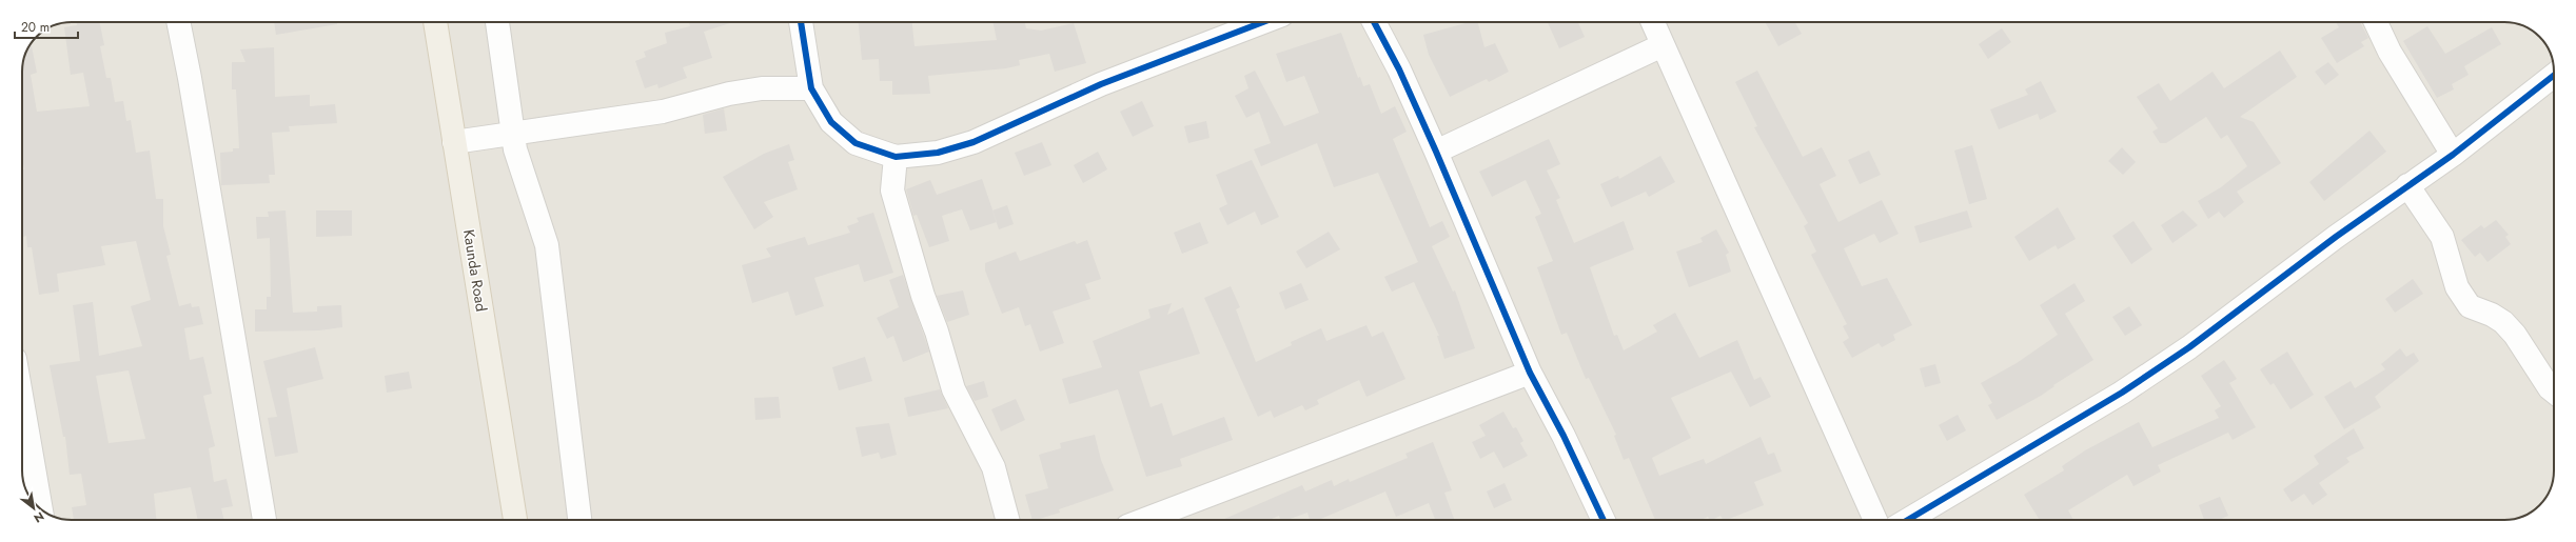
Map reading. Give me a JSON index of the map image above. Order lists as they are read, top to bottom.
{
  "streets": {
    "main road": ["Kaunda Road"]
  },
  "scale_bar": "20 m",
  "north": "bottom right"
}
